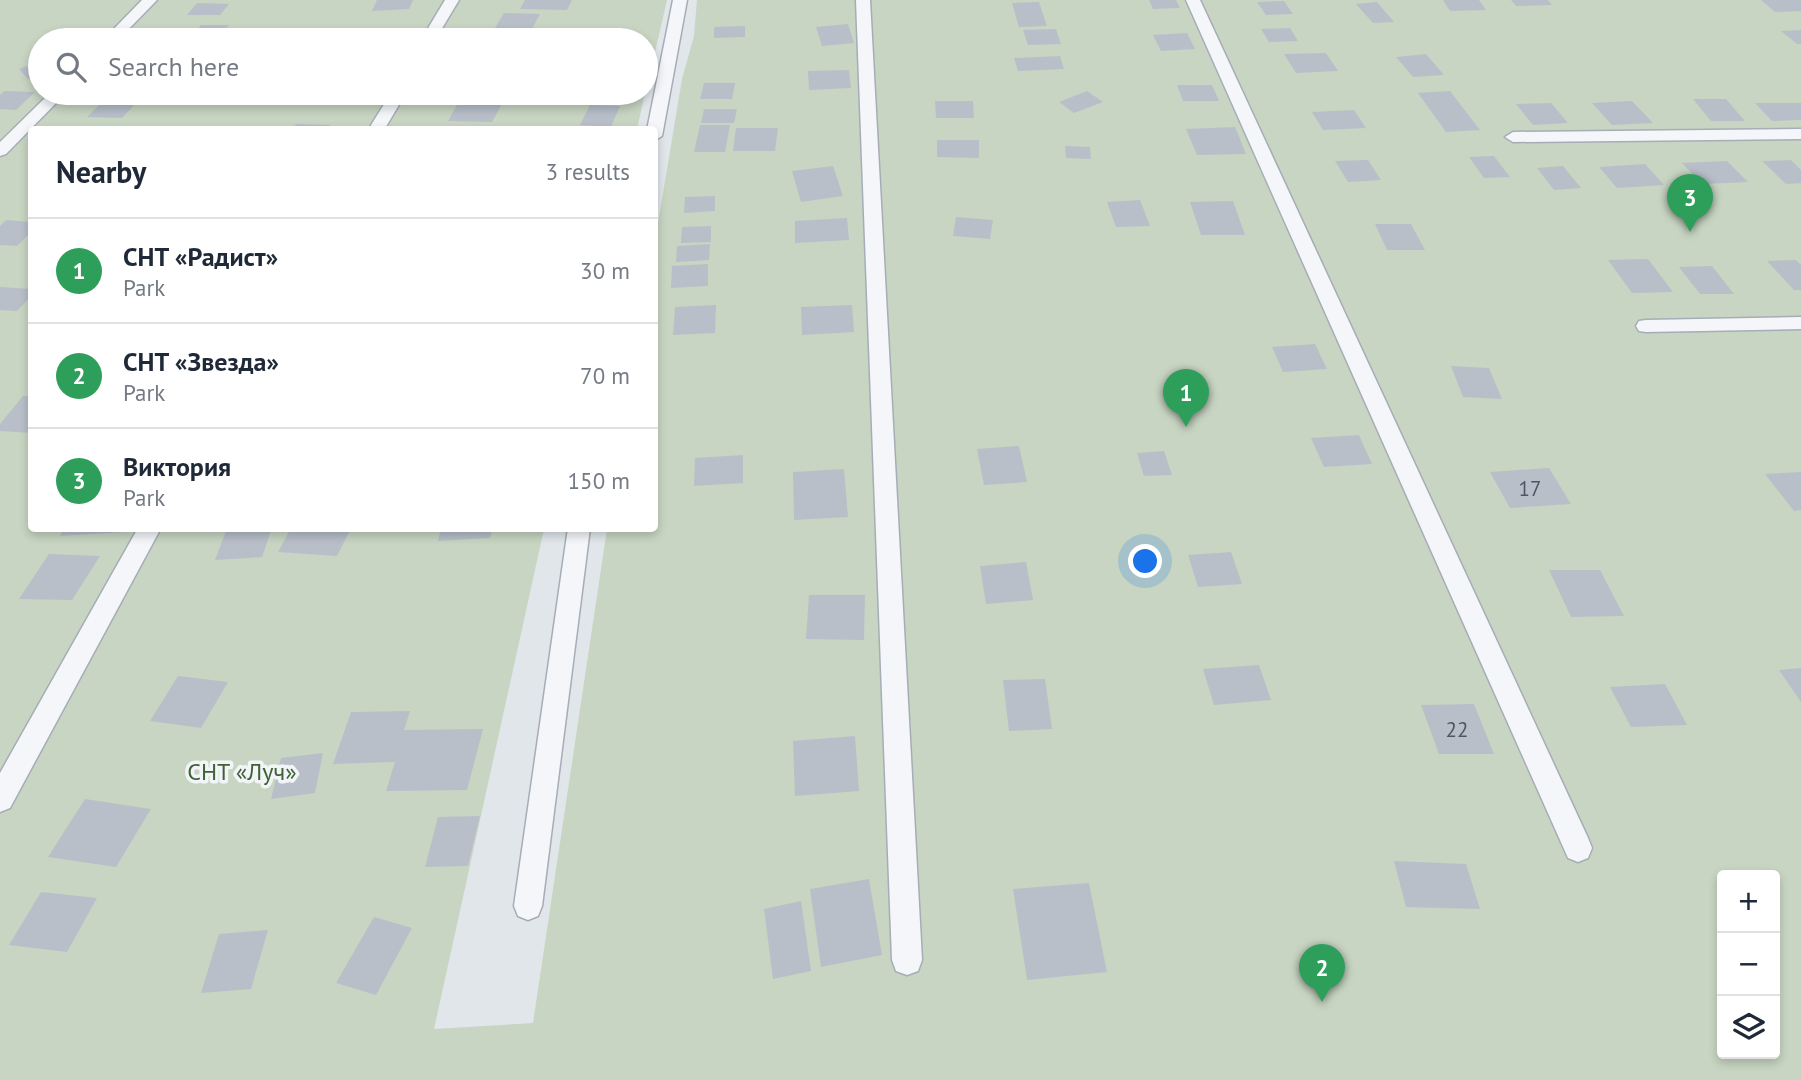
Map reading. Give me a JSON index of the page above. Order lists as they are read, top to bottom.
{
  "parks": ["СНТ «Луч»"],
  "house_numbers": ["17", "22"],
  "page": {
    "search": "Search here",
    "heading": ["Nearby", "3 results"],
    "pins": ["3", "1", "2"],
    "list": [
      {
        "mark": "1",
        "name": "СНТ «Радист»",
        "note": "Park",
        "value": "30 m"
      },
      {
        "mark": "2",
        "name": "СНТ «Звезда»",
        "note": "Park",
        "value": "70 m"
      },
      {
        "mark": "3",
        "name": "Виктория",
        "note": "Park",
        "value": "150 m"
      }
    ],
    "map_buttons": ["+", "−"]
  }
}
